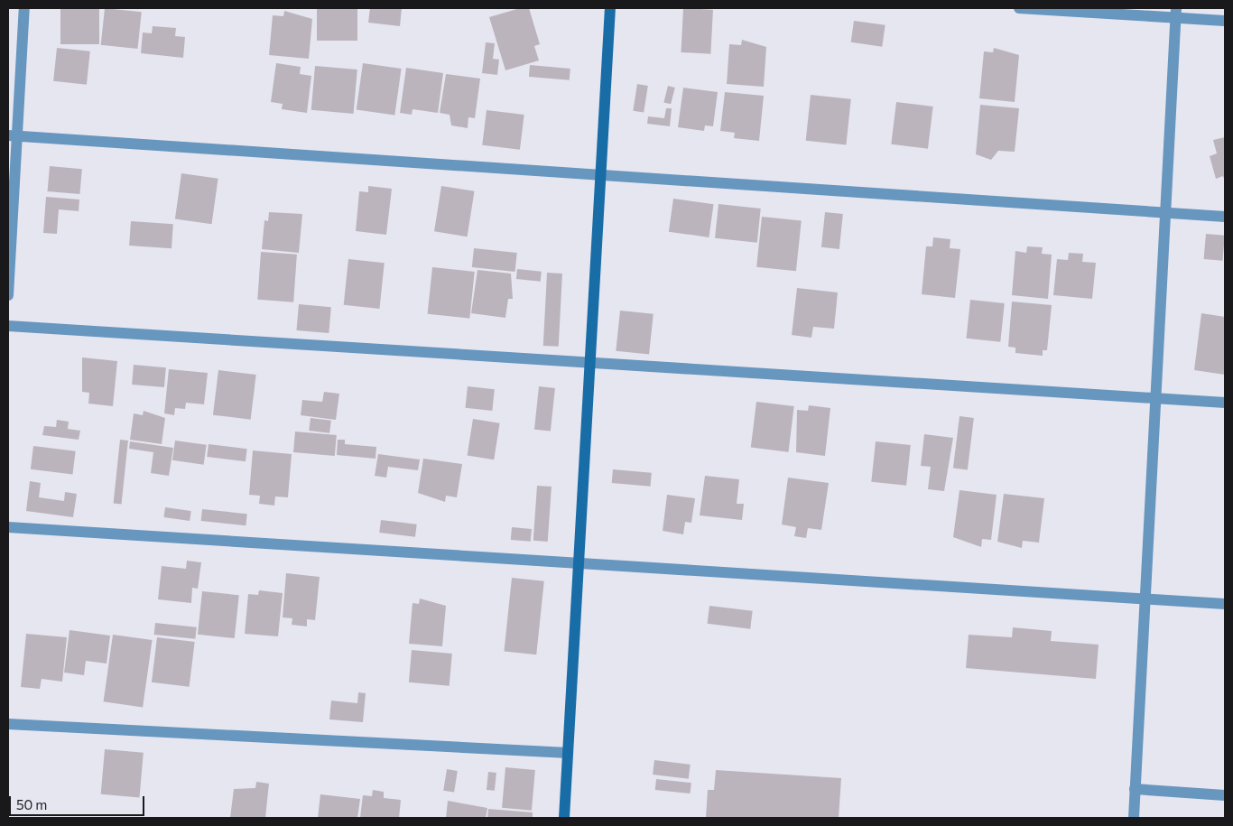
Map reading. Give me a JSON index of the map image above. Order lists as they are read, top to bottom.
{
  "scale_bar": "50 m"
}
